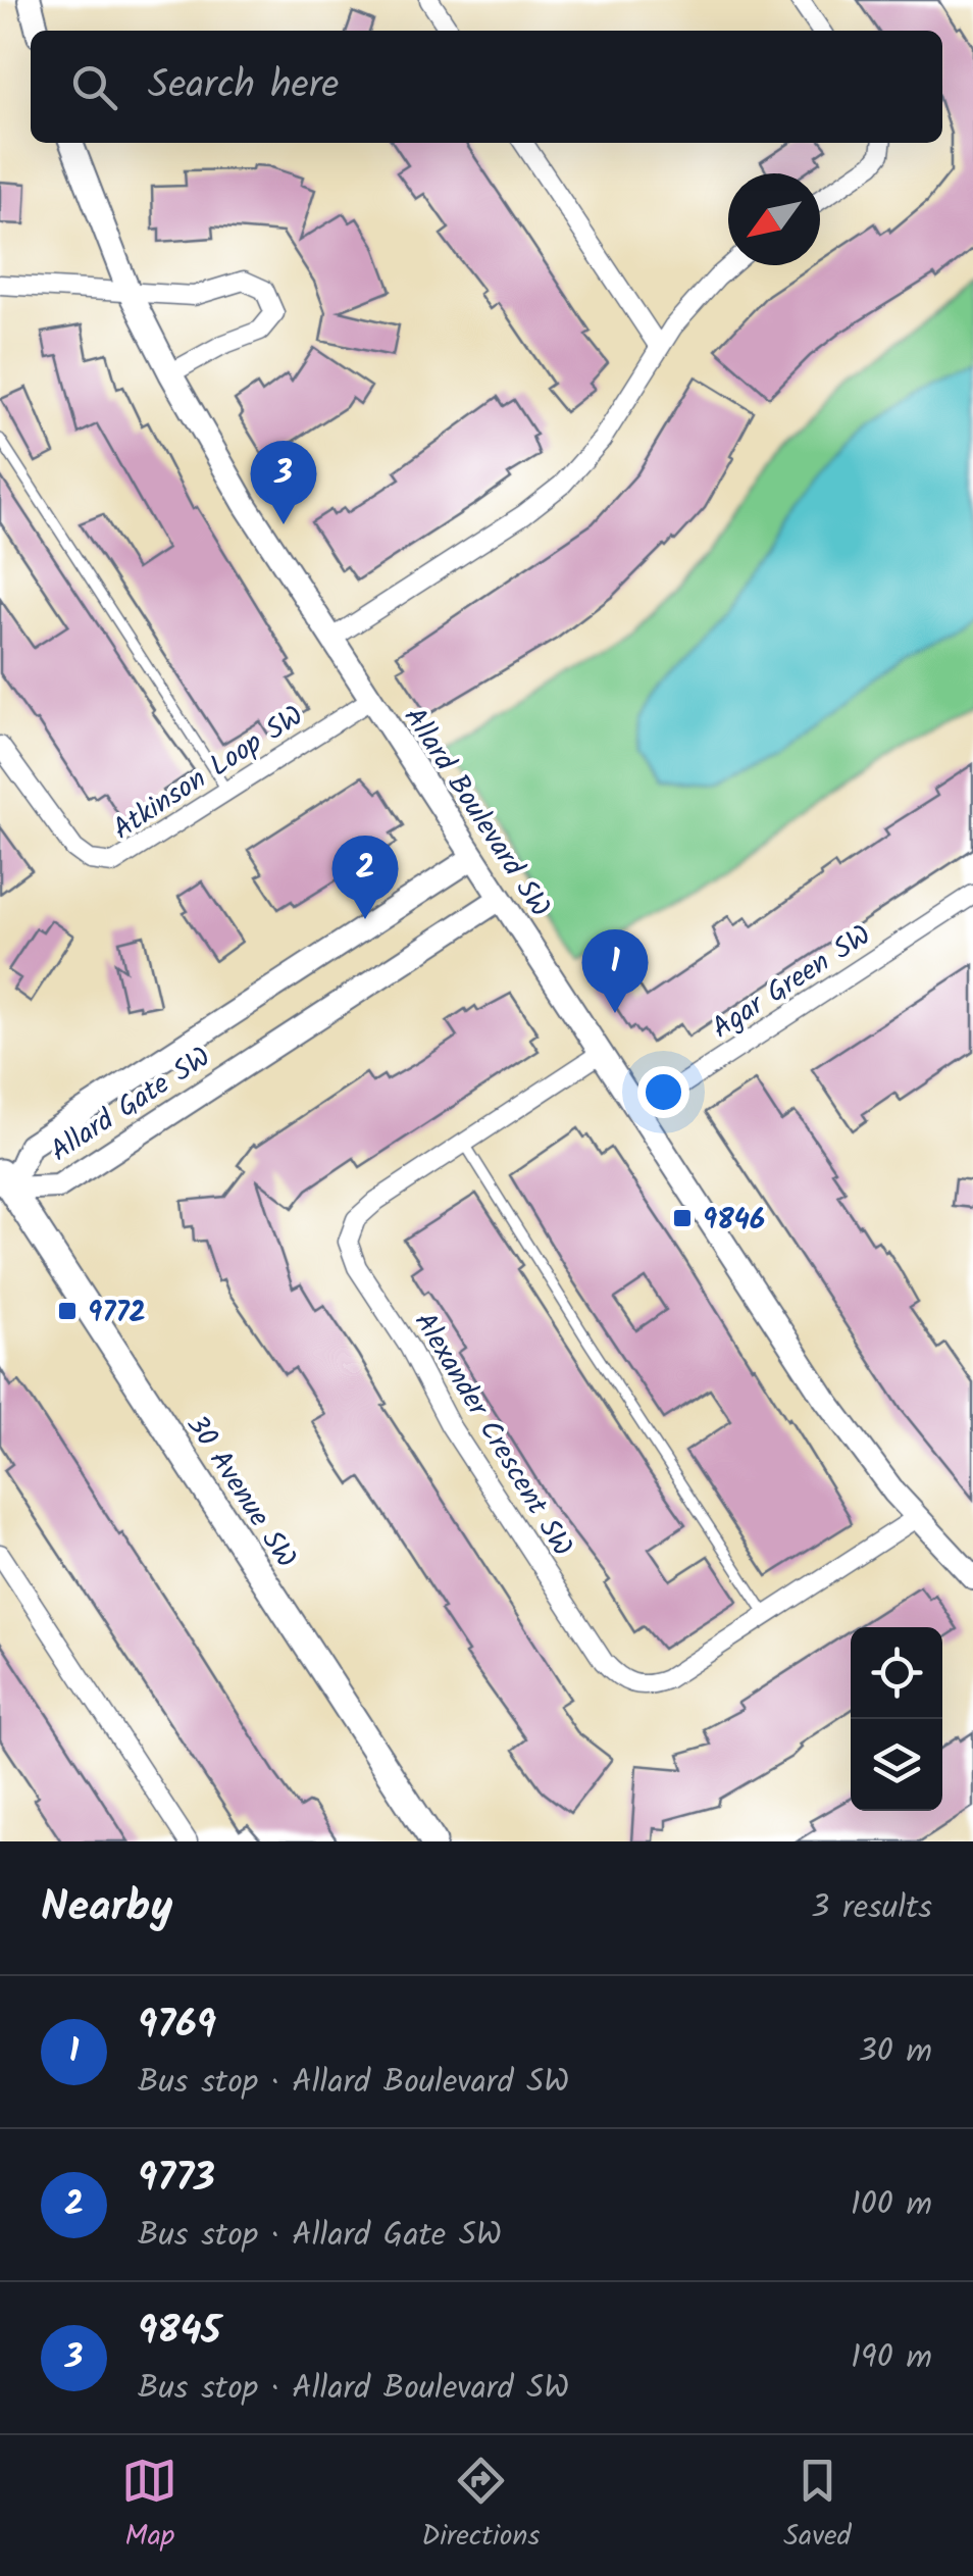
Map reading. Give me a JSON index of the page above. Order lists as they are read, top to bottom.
{
  "streets": {
    "main road": ["30 Avenue SW"],
    "street": [
      "Atkinson Loop SW",
      "Allard Boulevard SW",
      "Agar Green SW",
      "Allard Gate SW",
      "Alexander Crescent SW"
    ]
  },
  "crossings": [
    ["Atkinson Loop SW", "Allard Boulevard SW"],
    ["Allard Boulevard SW", "Agar Green SW"],
    ["Allard Boulevard SW", "Allard Gate SW"],
    ["Allard Boulevard SW", "Alexander Crescent SW"],
    ["Allard Gate SW", "30 Avenue SW"]
  ],
  "places": {
    "transit": ["9846", "9772"]
  },
  "north": "bottom left",
  "page": {
    "search": "Search here",
    "pins": ["3", "2", "1"],
    "heading": ["Nearby", "3 results"],
    "list": [
      {
        "mark": "1",
        "name": "9769",
        "note": "Bus stop · Allard Boulevard SW",
        "value": "30 m"
      },
      {
        "mark": "2",
        "name": "9773",
        "note": "Bus stop · Allard Gate SW",
        "value": "100 m"
      },
      {
        "mark": "3",
        "name": "9845",
        "note": "Bus stop · Allard Boulevard SW",
        "value": "190 m"
      }
    ],
    "nav": ["Map", "Directions", "Saved"]
  }
}
